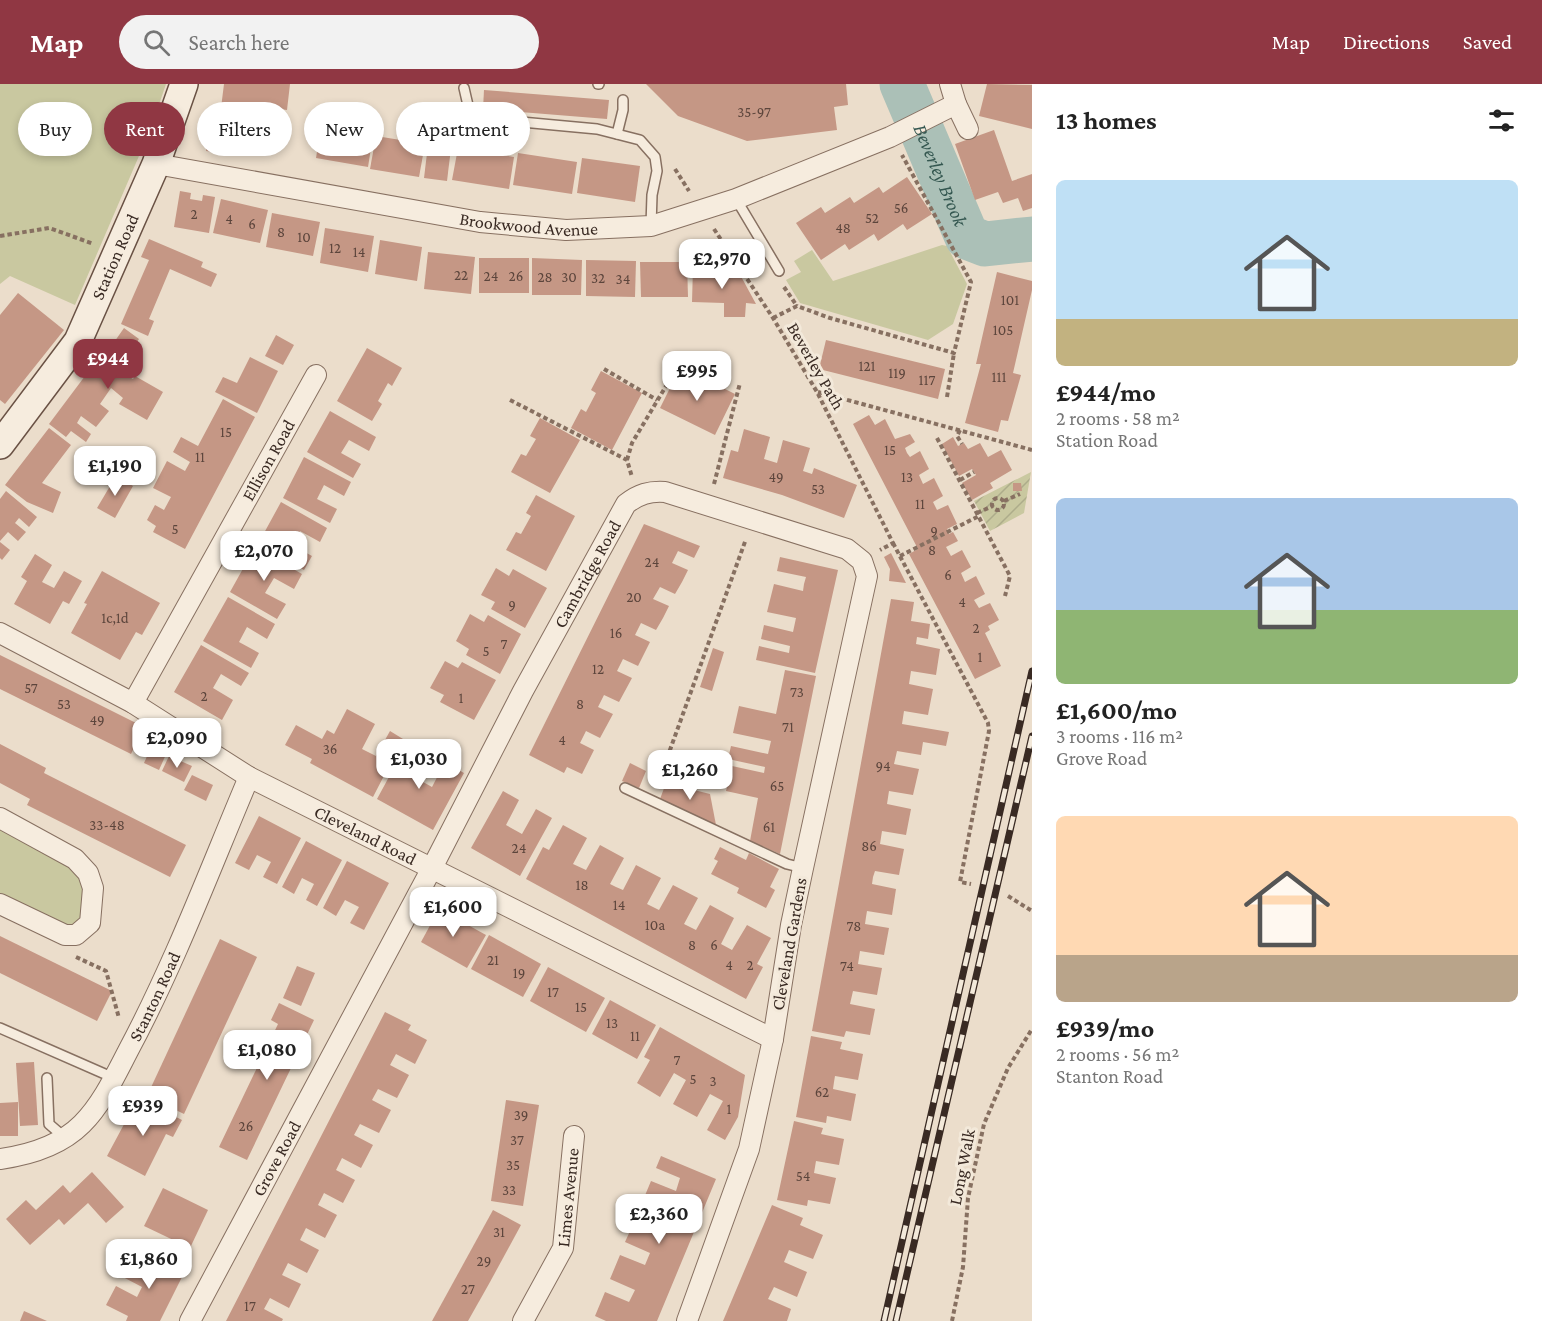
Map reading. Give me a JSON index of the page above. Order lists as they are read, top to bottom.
{
  "streets": {
    "main road": ["Station Road"],
    "street": [
      "Brookwood Avenue",
      "Ellison Road",
      "Cambridge Road",
      "Cleveland Road",
      "Cleveland Gardens",
      "Stanton Road",
      "Grove Road",
      "Limes Avenue"
    ],
    "path": ["Beverley Path", "Long Walk"]
  },
  "crossings": [
    ["Brookwood Avenue", "Station Road"],
    ["Brookwood Avenue", "Beverley Path"],
    ["Ellison Road", "Cleveland Road"],
    ["Cambridge Road", "Cleveland Road"],
    ["Cambridge Road", "Grove Road"],
    ["Cleveland Road", "Cleveland Gardens"],
    ["Cleveland Road", "Stanton Road"],
    ["Cleveland Road", "Grove Road"]
  ],
  "water": ["Beverley Brook"],
  "house_numbers": [
    "35-97",
    "56",
    "2",
    "52",
    "4",
    "6",
    "48",
    "8",
    "10",
    "12",
    "14",
    "22",
    "24",
    "26",
    "28",
    "30",
    "32",
    "34",
    "101",
    "105",
    "121",
    "119",
    "111",
    "117",
    "15",
    "15",
    "11",
    "49",
    "13",
    "53",
    "11",
    "5",
    "9",
    "8",
    "24",
    "6",
    "20",
    "4",
    "9",
    "1c,1d",
    "2",
    "16",
    "7",
    "5",
    "1",
    "12",
    "57",
    "73",
    "2",
    "1",
    "53",
    "8",
    "49",
    "71",
    "4",
    "36",
    "94",
    "65",
    "33-48",
    "61",
    "86",
    "24",
    "18",
    "14",
    "10a",
    "78",
    "8",
    "6",
    "21",
    "4",
    "2",
    "74",
    "19",
    "17",
    "15",
    "13",
    "11",
    "7",
    "5",
    "3",
    "62",
    "1",
    "39",
    "26",
    "37",
    "35",
    "54",
    "33",
    "31",
    "29",
    "27",
    "17"
  ],
  "page": {
    "header": "Map",
    "search": "Search here",
    "nav": ["Map", "Directions", "Saved"],
    "heading": "13 homes",
    "chip": [
      "Buy",
      "Rent",
      "Filters",
      "New",
      "Apartment"
    ],
    "list": [
      {
        "name": "£944/mo",
        "note": "2 rooms · 58 m² · Station Road"
      },
      {
        "name": "£1,600/mo",
        "note": "3 rooms · 116 m² · Grove Road"
      },
      {
        "name": "£939/mo",
        "note": "2 rooms · 56 m² · Stanton Road"
      }
    ],
    "price": [
      "£2,970",
      "£944",
      "£995",
      "£1,190",
      "£2,070",
      "£2,090",
      "£1,030",
      "£1,260",
      "£1,600",
      "£1,080",
      "£939",
      "£2,360",
      "£1,860"
    ]
  }
}
